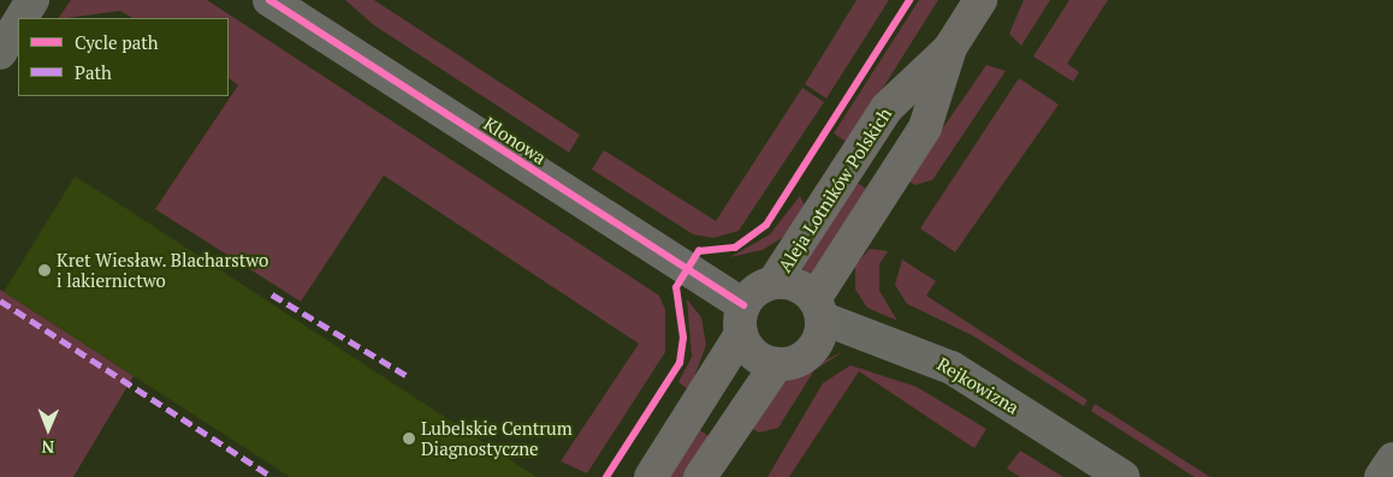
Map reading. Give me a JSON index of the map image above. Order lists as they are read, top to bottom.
{
  "streets": {
    "street": ["Klonowa", "Aleja Lotników Polskich", "Rejkowizna"]
  },
  "crossings": [
    ["Klonowa", "Aleja Lotników Polskich"],
    ["Klonowa", "Rejkowizna"],
    ["Aleja Lotników Polskich", "Rejkowizna"]
  ],
  "places": ["Kret Wiesław. Blacharstwo i lakiernictwo", "Lubelskie Centrum Diagnostyczne"],
  "legend": ["Cycle path", "Path"],
  "north": "bottom"
}
